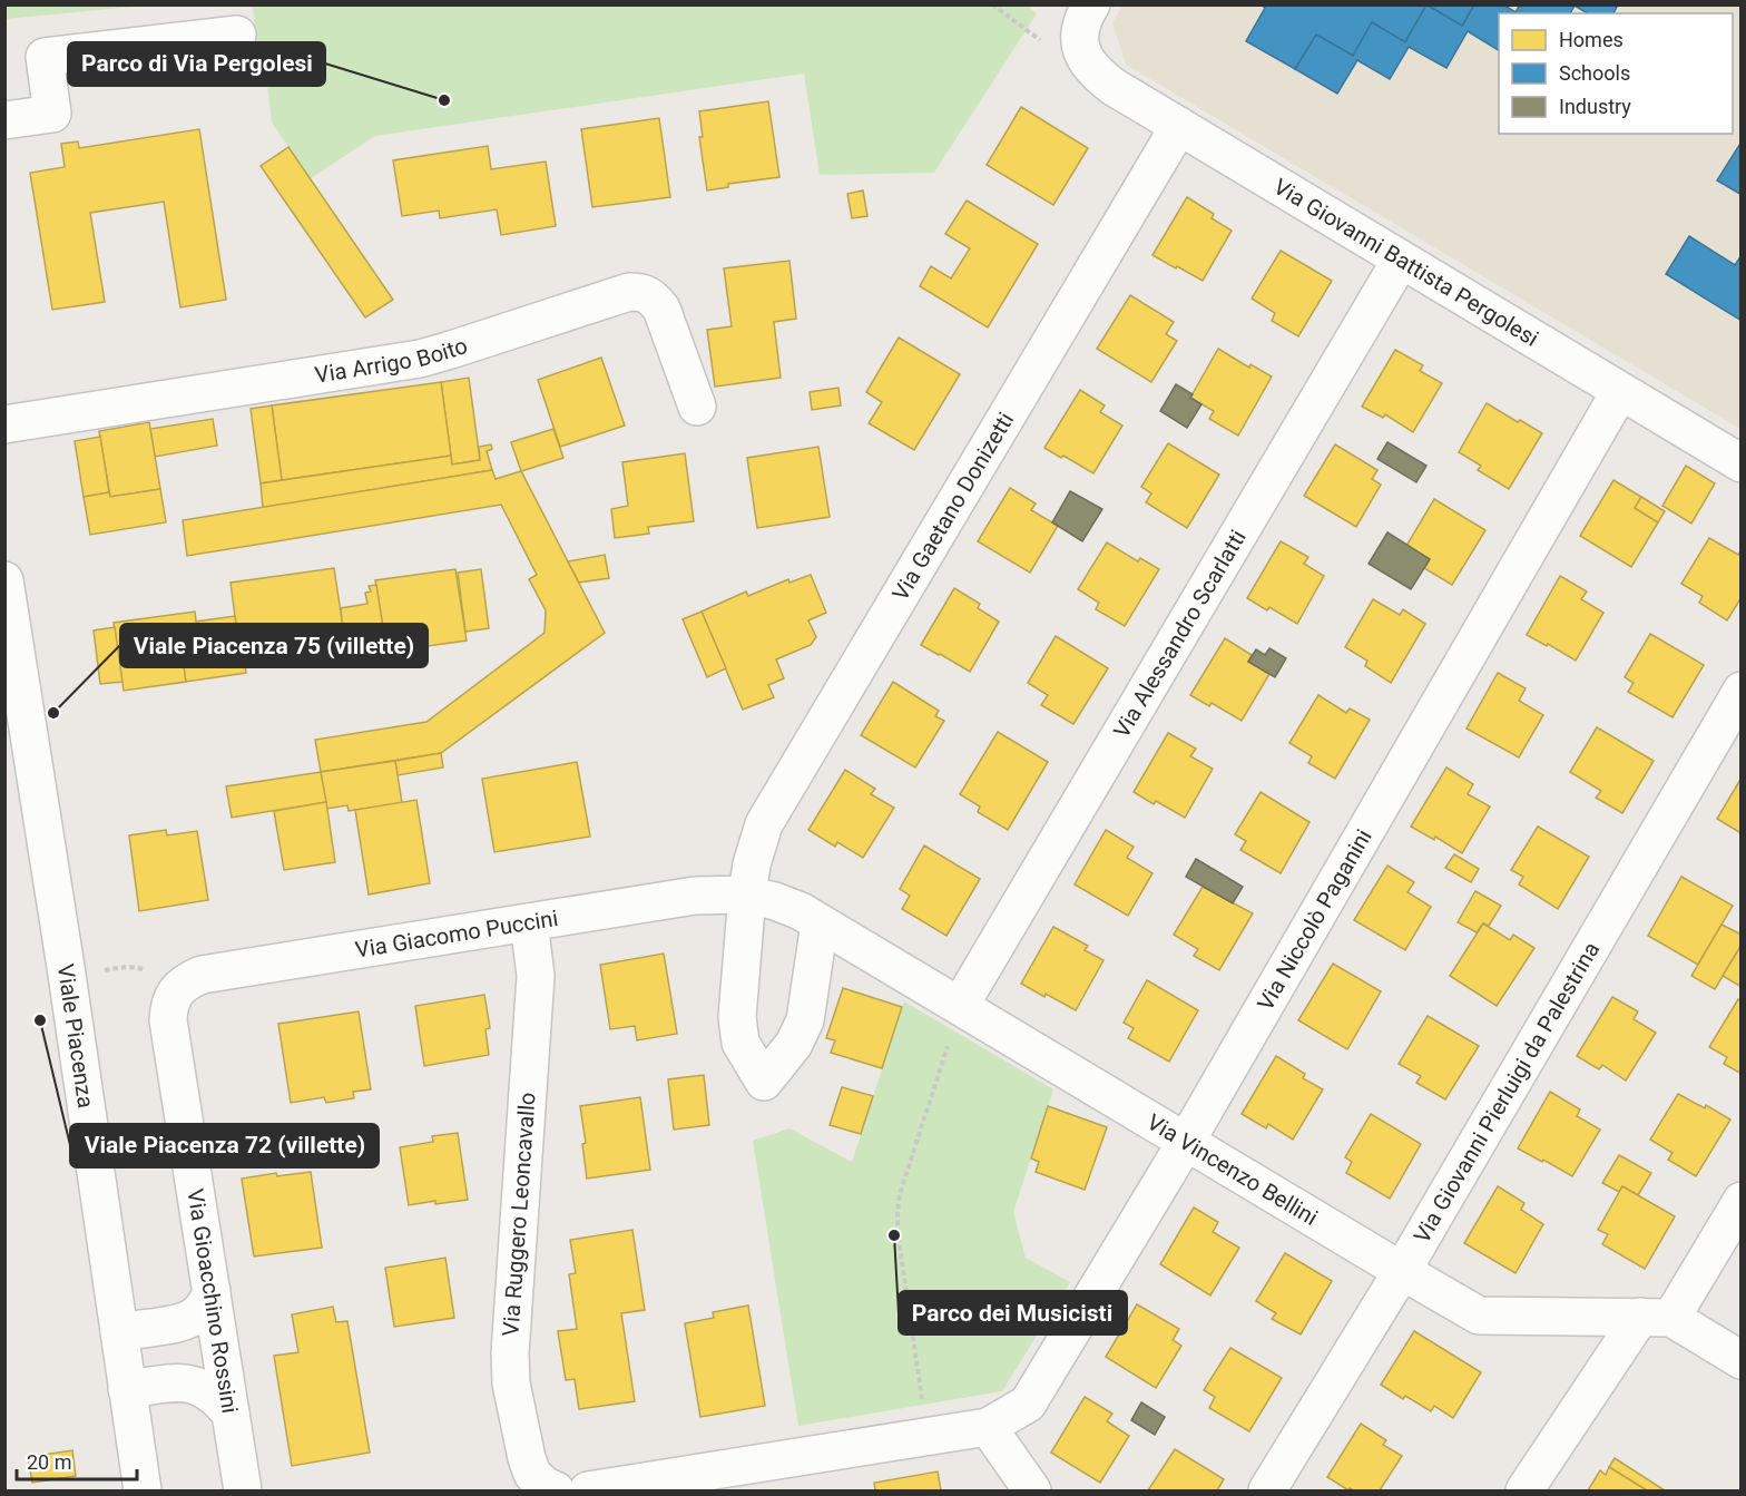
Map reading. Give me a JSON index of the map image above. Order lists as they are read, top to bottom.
{
  "streets": {
    "street": [
      "Via Giovanni Battista Pergolesi",
      "Via Arrigo Boito",
      "Via Gaetano Donizetti",
      "Via Alessandro Scarlatti",
      "Via Niccolò Paganini",
      "Via Giacomo Puccini",
      "Viale Piacenza",
      "Via Giovanni Pierluigi da Palestrina",
      "Via Vincenzo Bellini",
      "Via Ruggero Leoncavallo",
      "Via Gioacchino Rossini"
    ]
  },
  "crossings": [
    ["Via Giovanni Battista Pergolesi", "Via Gaetano Donizetti"],
    ["Via Giovanni Battista Pergolesi", "Via Alessandro Scarlatti"],
    ["Via Giovanni Battista Pergolesi", "Via Niccolò Paganini"],
    ["Via Gaetano Donizetti", "Via Giacomo Puccini"],
    ["Via Gaetano Donizetti", "Via Vincenzo Bellini"],
    ["Via Alessandro Scarlatti", "Via Vincenzo Bellini"],
    ["Via Niccolò Paganini", "Via Vincenzo Bellini"],
    ["Via Giacomo Puccini", "Via Vincenzo Bellini"],
    ["Via Giacomo Puccini", "Via Ruggero Leoncavallo"],
    ["Via Giacomo Puccini", "Via Gioacchino Rossini"],
    ["Via Giovanni Pierluigi da Palestrina", "Via Vincenzo Bellini"]
  ],
  "places": [
    "Parco di Via Pergolesi",
    "Viale Piacenza 75 (villette)",
    "Viale Piacenza 72 (villette)",
    "Parco dei Musicisti"
  ],
  "legend": ["Homes", "Schools", "Industry"],
  "scale_bar": "20 m"
}
